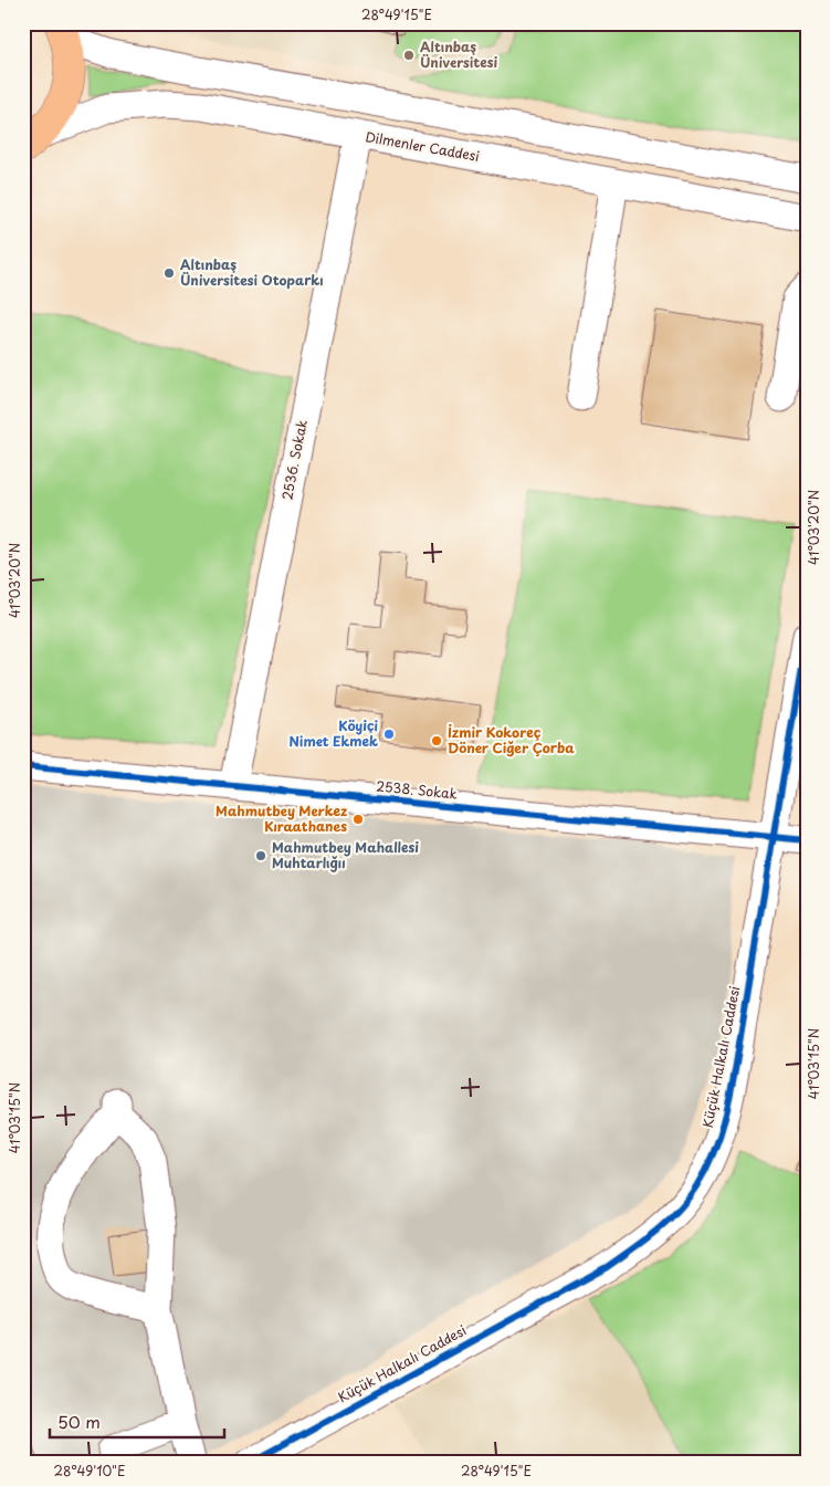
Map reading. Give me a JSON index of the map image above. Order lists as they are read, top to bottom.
{
  "streets": {
    "street": [
      "Dilmenler Caddesi",
      "2536. Sokak",
      "2538. Sokak",
      "Küçük Halkalı Caddesi"
    ]
  },
  "crossings": [
    ["Dilmenler Caddesi", "2536. Sokak"],
    ["2536. Sokak", "2538. Sokak"],
    ["2538. Sokak", "Küçük Halkalı Caddesi"]
  ],
  "places": [
    "Altınbaş Üniversitesi",
    "Altınbaş Üniversitesi Otoparkı",
    "Köyiçi Nimet Ekmek",
    "İzmir Kokoreç Döner Ciğer Çorba",
    "Mahmutbey Merkez Kıraathanes",
    "Mahmutbey Mahallesi Muhtarlığıı"
  ],
  "scale_bar": "50 m",
  "coordinates": [
    "28°49'15\"E",
    "41°03'20\"N",
    "41°03'15\"N",
    "28°49'10\"E"
  ]
}
